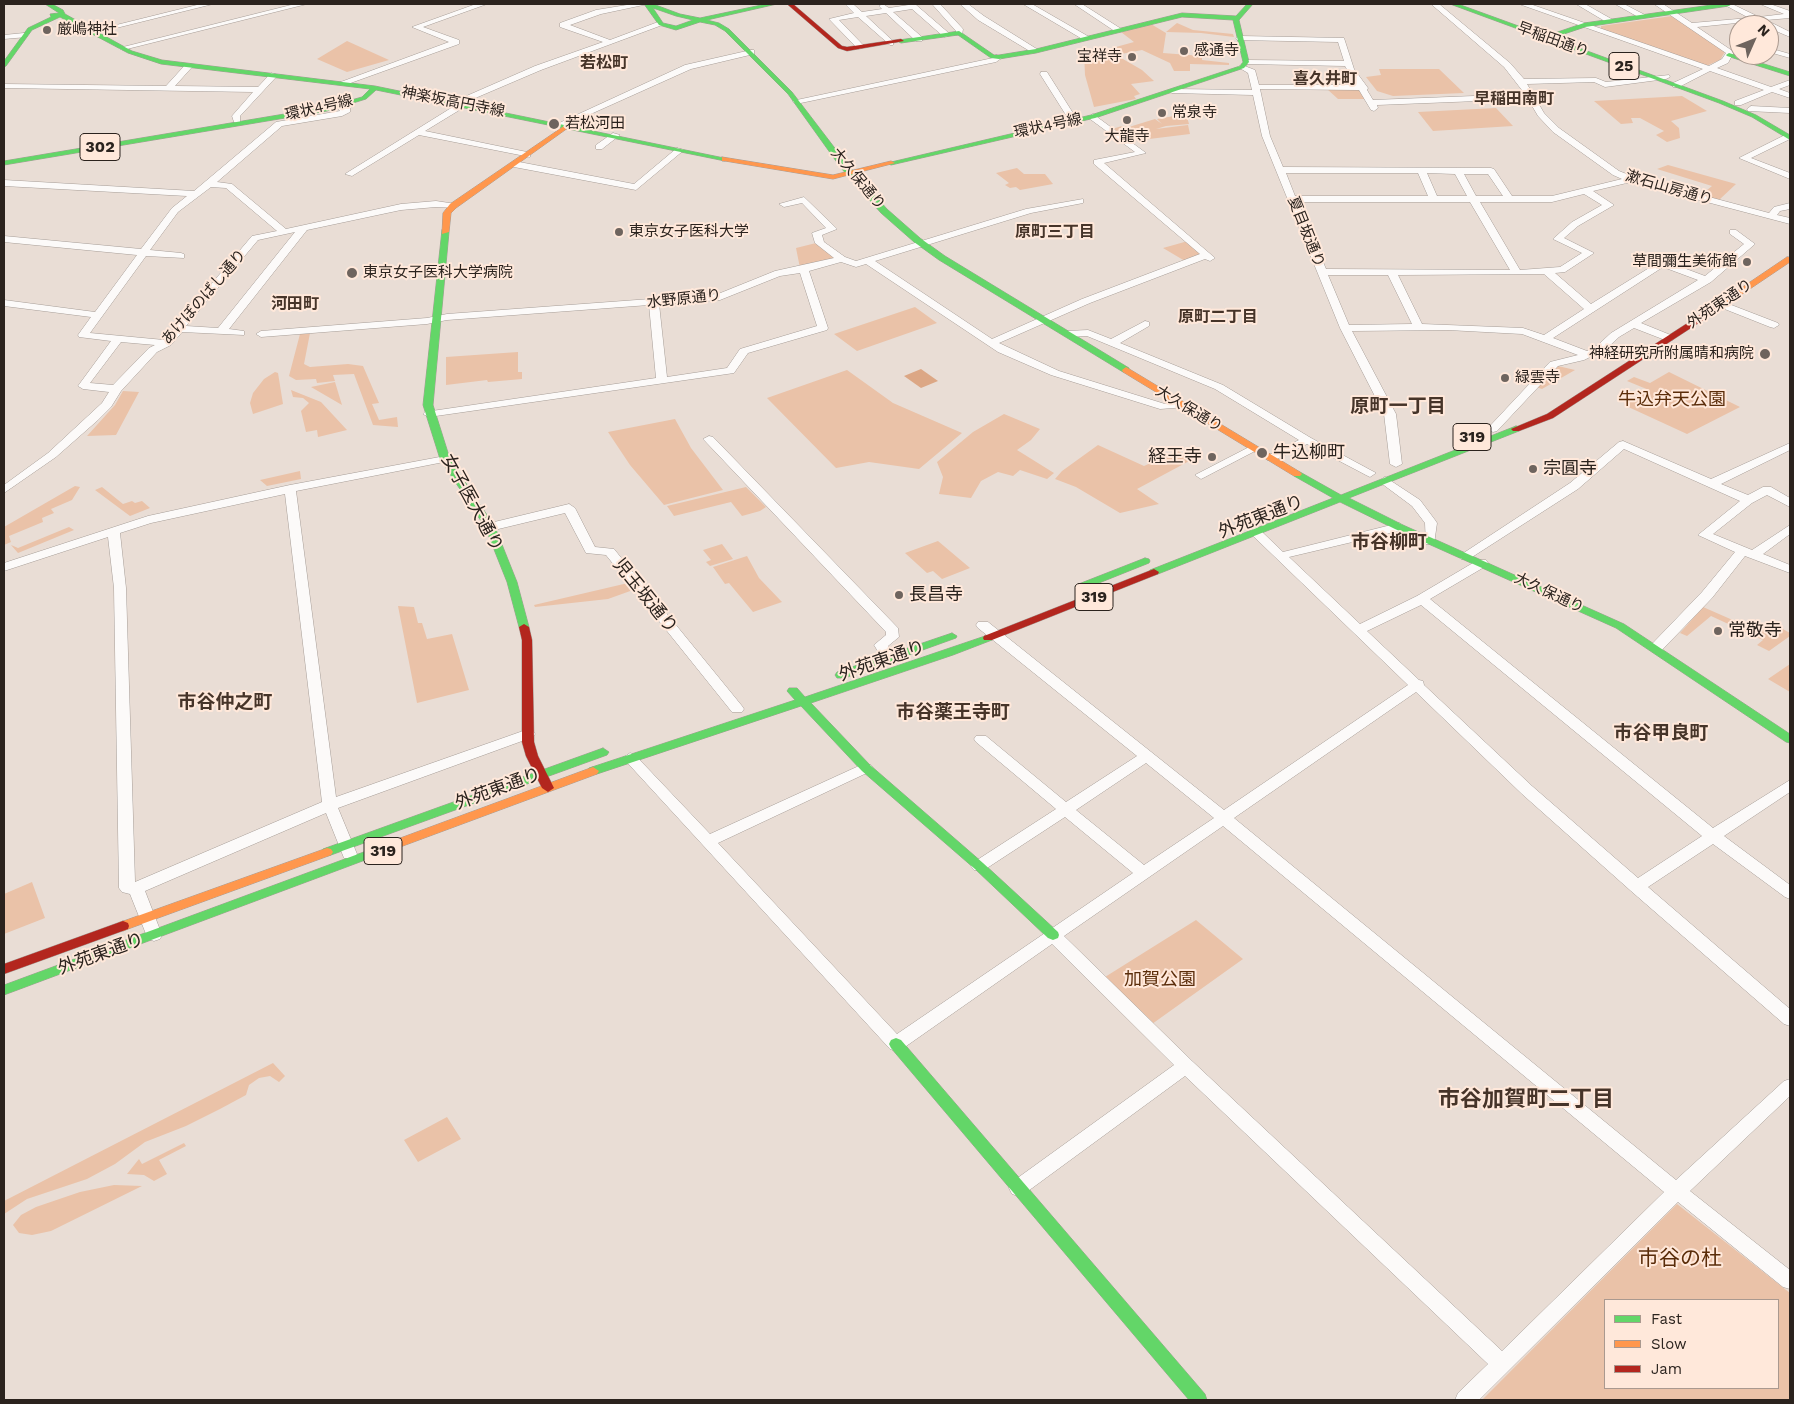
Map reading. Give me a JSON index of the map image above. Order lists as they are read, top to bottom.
{
  "streets": {
    "main road": [
      "早稲田通り",
      "25",
      "神楽坂高円寺線",
      "環状4号線",
      "302",
      "大久保通り",
      "夏目坂通り",
      "外苑東通り",
      "319",
      "女子医大通り"
    ],
    "street": [
      "漱石山房通り",
      "あけぼのばし通り",
      "水野原通り",
      "児玉坂通り"
    ]
  },
  "crossings": [
    ["神楽坂高円寺線", "環状4号線"],
    ["神楽坂高円寺線", "大久保通り"],
    ["環状4号線", "大久保通り"],
    ["環状4号線", "夏目坂通り"],
    ["大久保通り", "水野原通り"],
    ["大久保通り", "外苑東通り"],
    ["夏目坂通り", "外苑東通り"],
    ["あけぼのばし通り", "女子医大通り"],
    ["水野原通り", "女子医大通り"],
    ["外苑東通り", "女子医大通り"],
    ["女子医大通り", "児玉坂通り"]
  ],
  "districts": [
    "若松町",
    "喜久井町",
    "早稲田南町",
    "原町三丁目",
    "河田町",
    "原町二丁目",
    "原町一丁目",
    "市谷柳町",
    "市谷仲之町",
    "市谷薬王寺町",
    "市谷甲良町",
    "市谷加賀町二丁目"
  ],
  "parks": ["牛込弁天公園", "加賀公園", "市谷の杜"],
  "places": [
    "厳嶋神社",
    "感通寺",
    "宝祥寺",
    "常泉寺",
    "大龍寺",
    "若松河田",
    "東京女子医科大学",
    "草間彌生美術館",
    "東京女子医科大学病院",
    "神経研究所附属晴和病院",
    "緑雲寺",
    "牛込柳町",
    "経王寺",
    "宗圓寺",
    "長昌寺",
    "常敬寺"
  ],
  "legend": ["Fast", "Slow", "Jam"],
  "north": "top right"
}
